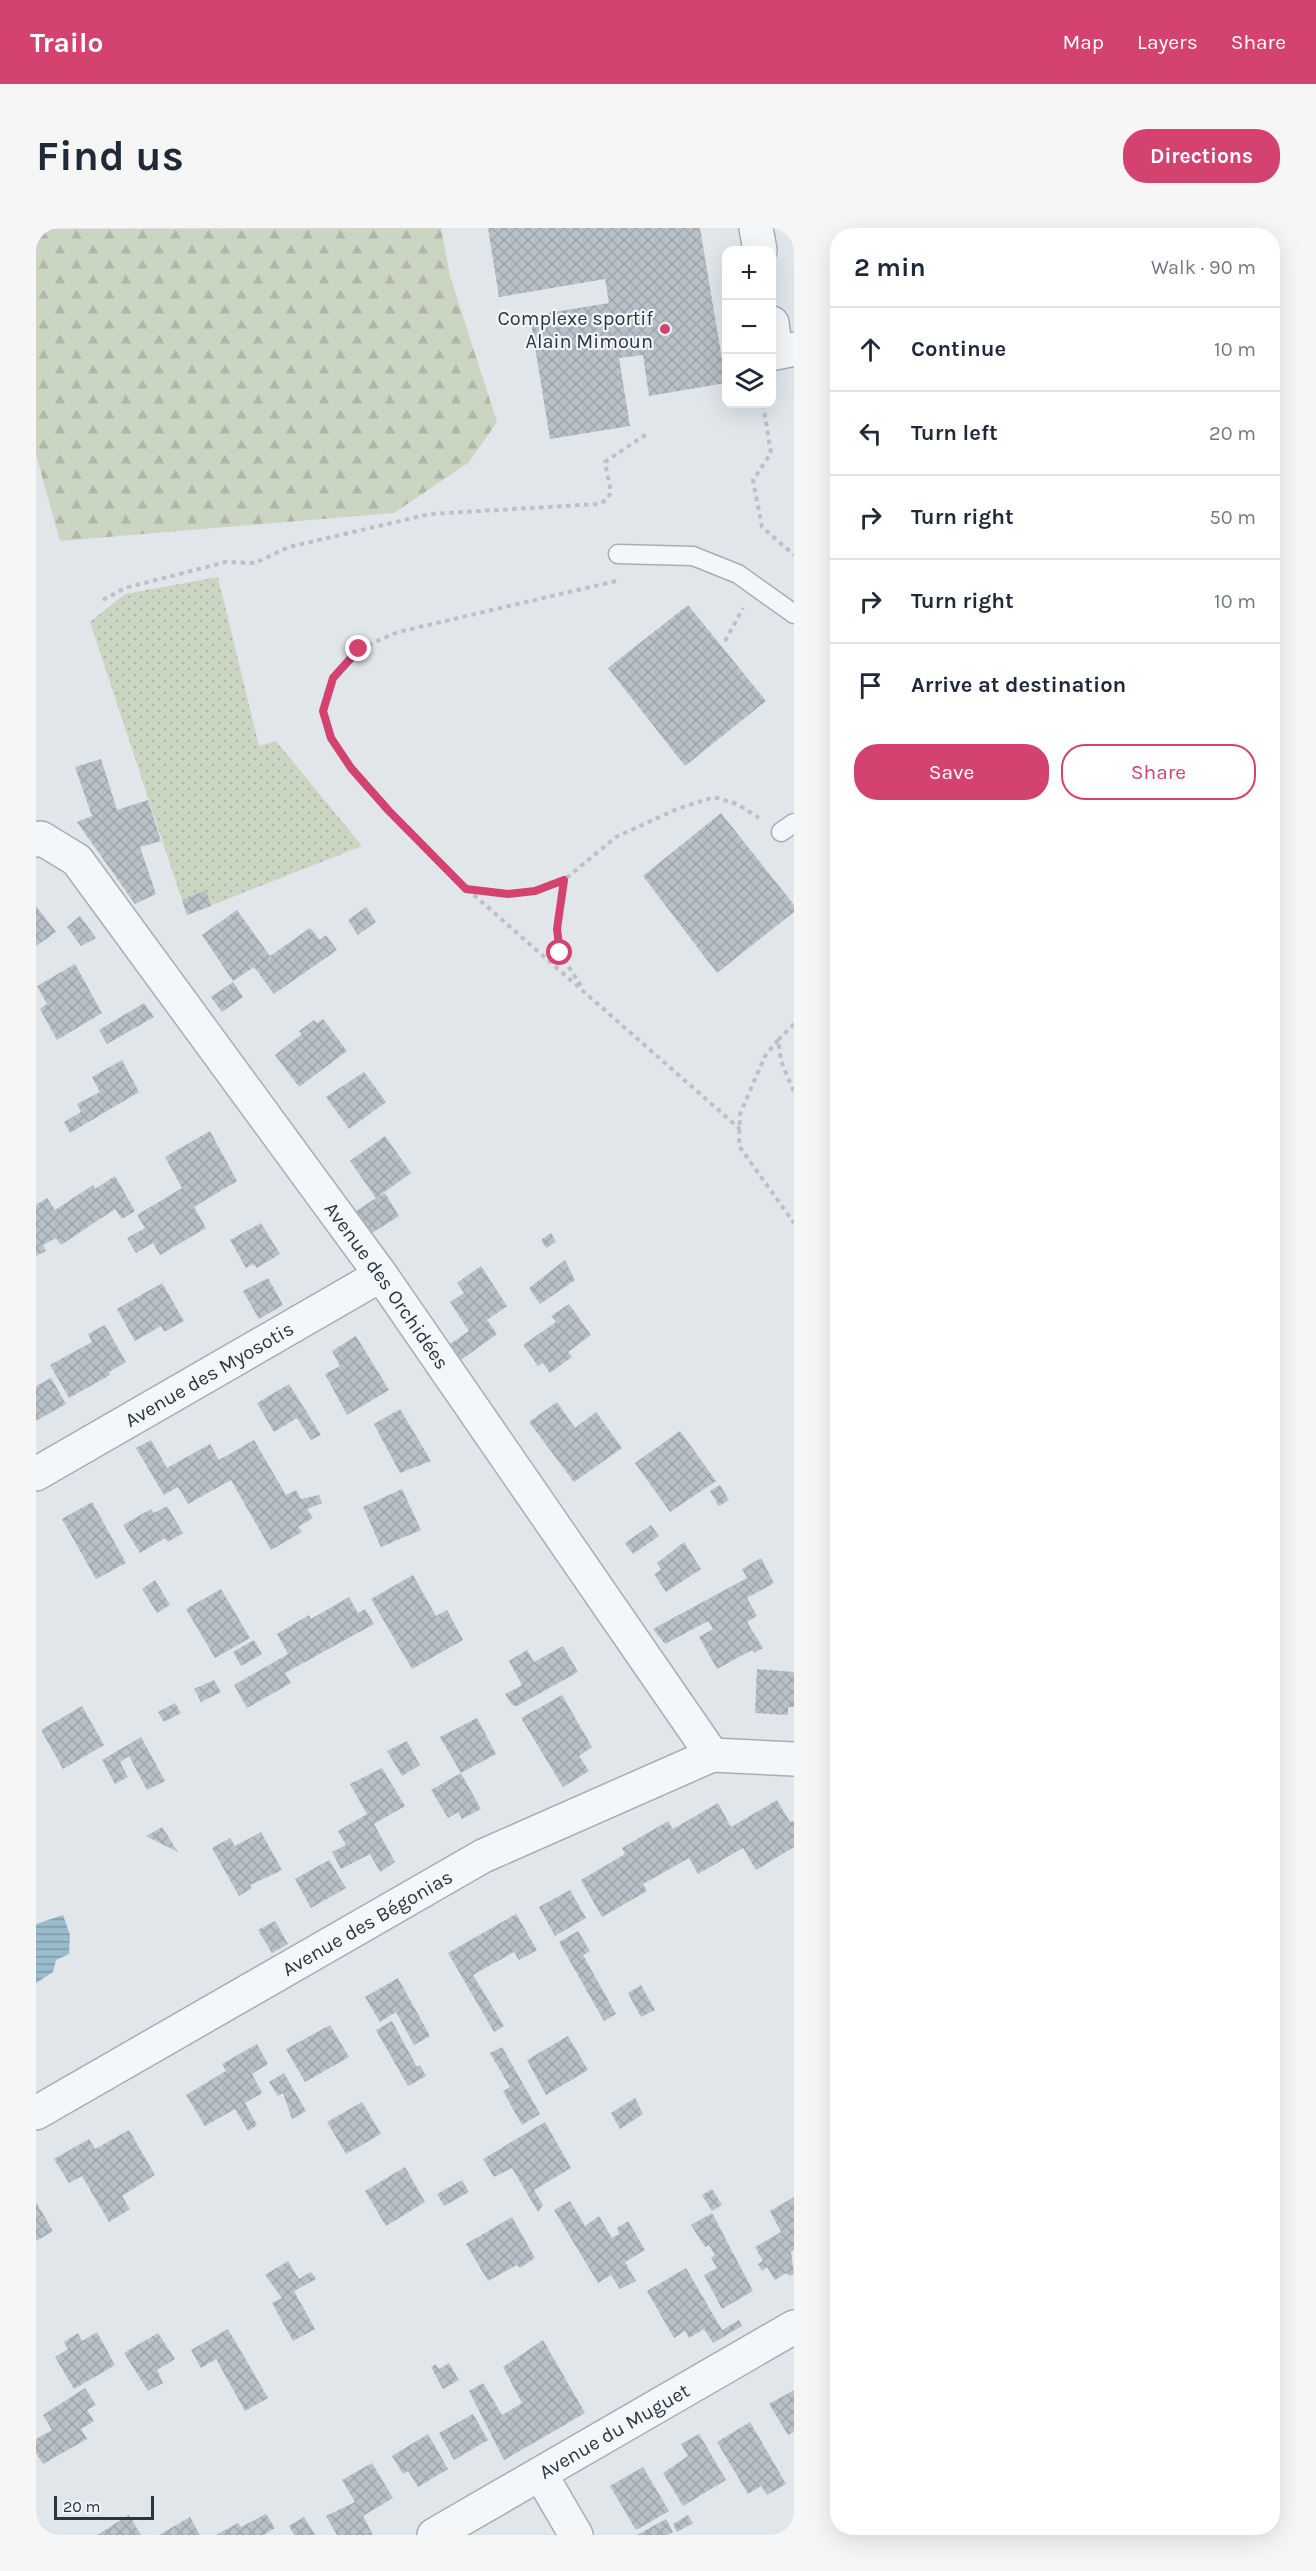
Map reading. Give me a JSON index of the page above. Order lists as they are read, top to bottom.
{
  "streets": {
    "street": [
      "Avenue des Orchidées",
      "Avenue des Myosotis",
      "Avenue des Bégonias",
      "Avenue du Muguet"
    ]
  },
  "crossings": [
    ["Avenue des Orchidées", "Avenue des Myosotis"],
    ["Avenue des Orchidées", "Avenue des Bégonias"]
  ],
  "places": ["Complexe sportif Alain Mimoun"],
  "scale_bar": "20 m",
  "page": {
    "header": "Trailo",
    "nav": ["Map", "Layers", "Share"],
    "buttons": [
      "Directions",
      ["Save", "Share"]
    ],
    "title": "Find us",
    "heading": ["2 min", "Walk · 90 m"],
    "map_buttons": ["+", "−"],
    "list": [
      ["Continue", "10 m"],
      ["Turn left", "20 m"],
      ["Turn right", "50 m"],
      ["Turn right", "10 m"],
      "Arrive at destination"
    ],
    "scale": "20 m"
  }
}
